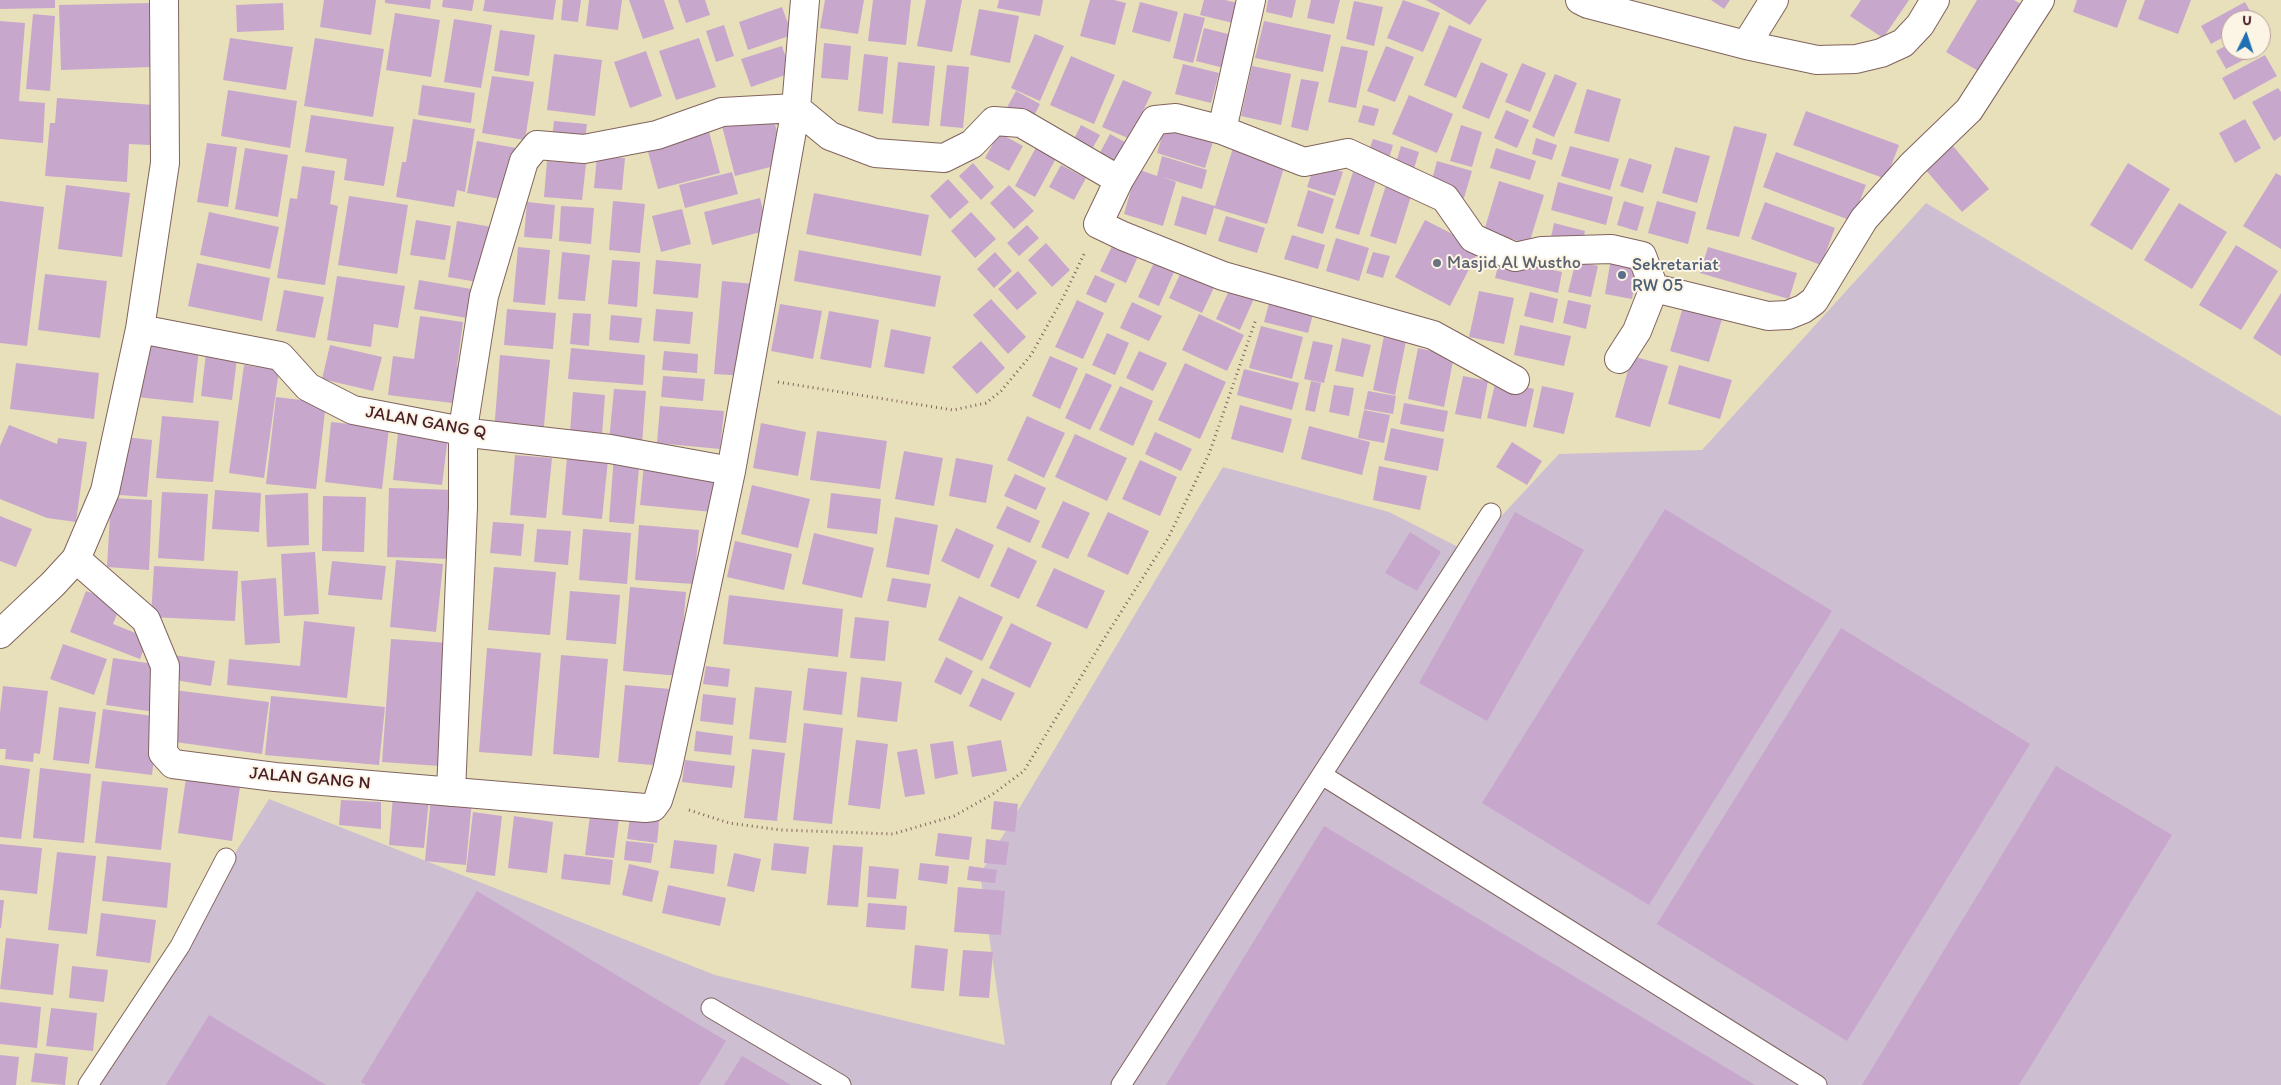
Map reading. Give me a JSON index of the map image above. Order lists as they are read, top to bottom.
{
  "streets": {
    "street": ["JALAN GANG Q", "JALAN GANG N"]
  },
  "places": ["Masjid Al Wustho", "Sekretariat RW 05"],
  "north": "top"
}
